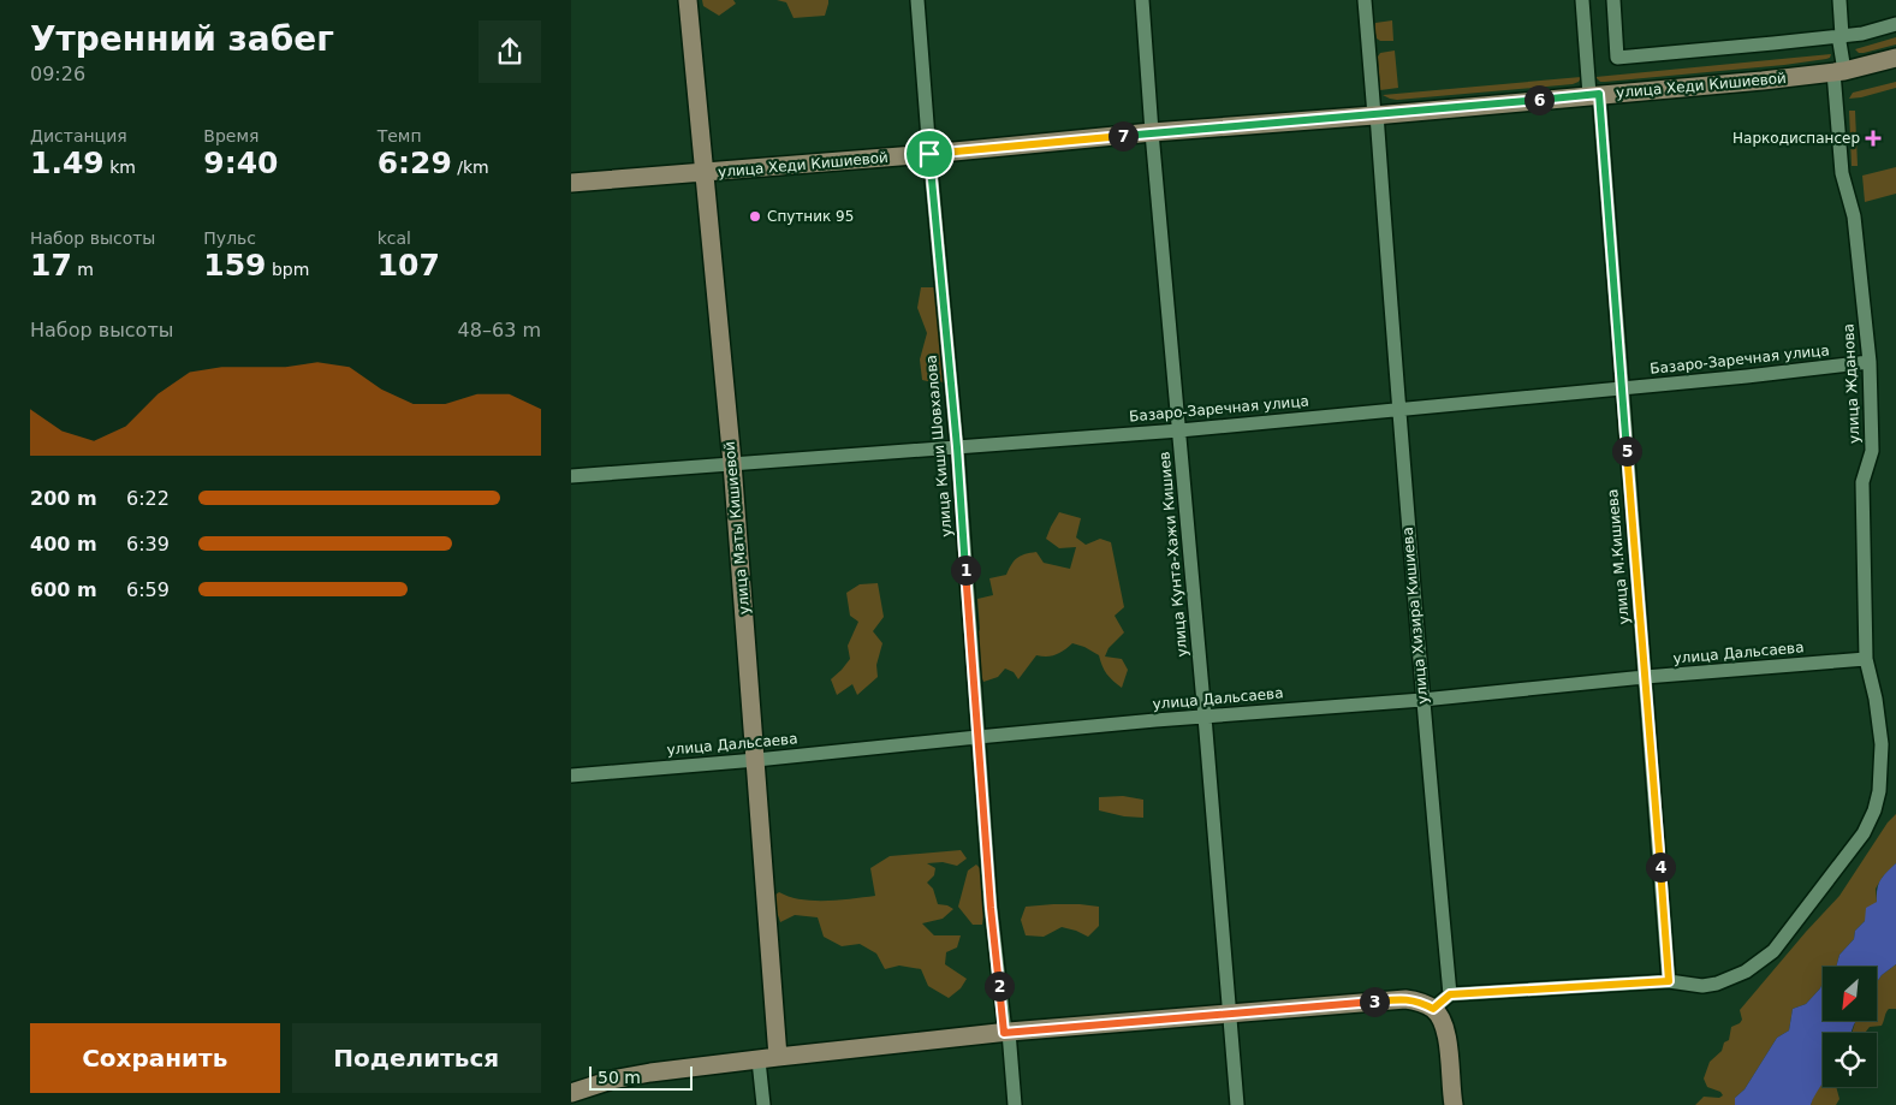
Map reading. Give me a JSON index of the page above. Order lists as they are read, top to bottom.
{
  "streets": {
    "street": [
      "улица Хеди Кишиевой",
      "Базаро-Заречная улица",
      "улица Жданова",
      "улица Киши Шовхалова",
      "улица Маты Кишиевой",
      "улица Кунта-Хажи Кишиев",
      "улица М.Кишиева",
      "улица Хизира Кишиева",
      "улица Дальсаева"
    ]
  },
  "crossings": [
    ["улица Хеди Кишиевой", "улица Жданова"],
    ["улица Хеди Кишиевой", "улица Киши Шовхалова"],
    ["улица Хеди Кишиевой", "улица Маты Кишиевой"],
    ["улица Хеди Кишиевой", "улица Кунта-Хажи Кишиев"],
    ["улица Хеди Кишиевой", "улица М.Кишиева"],
    ["улица Хеди Кишиевой", "улица Хизира Кишиева"],
    ["Базаро-Заречная улица", "улица Жданова"],
    ["Базаро-Заречная улица", "улица Киши Шовхалова"],
    ["Базаро-Заречная улица", "улица Маты Кишиевой"],
    ["Базаро-Заречная улица", "улица Кунта-Хажи Кишиев"],
    ["Базаро-Заречная улица", "улица М.Кишиева"],
    ["Базаро-Заречная улица", "улица Хизира Кишиева"],
    ["улица Жданова", "улица М.Кишиева"],
    ["улица Жданова", "улица Хизира Кишиева"],
    ["улица Жданова", "улица Дальсаева"],
    ["улица Киши Шовхалова", "улица Дальсаева"],
    ["улица Маты Кишиевой", "улица Дальсаева"],
    ["улица Кунта-Хажи Кишиев", "улица Дальсаева"],
    ["улица М.Кишиева", "улица Дальсаева"],
    ["улица Хизира Кишиева", "улица Дальсаева"]
  ],
  "places": {
    "health": ["Наркодиспансер"],
    "other": ["Спутник 95"]
  },
  "scale_bar": "50 m",
  "north": "bottom left",
  "page": {
    "heading": ["Утренний забег", "09:26"],
    "pins": [
      "6",
      "7",
      "5",
      "1",
      "4",
      "2",
      "3"
    ],
    "stats": [
      ["Дистанция", "1.49 km"],
      ["Время", "9:40"],
      ["Темп", "6:29 /km"],
      ["Набор высоты", "17 m"],
      ["Пульс", "159 bpm"],
      ["kcal", "107"]
    ],
    "chart": ["Набор высоты", "48–63 m"],
    "list": [
      {
        "name": "200 m",
        "note": "6:22"
      },
      {
        "name": "400 m",
        "note": "6:39"
      },
      {
        "name": "600 m",
        "note": "6:59"
      }
    ],
    "buttons": ["Сохранить", "Поделиться"],
    "scale": "50 m"
  }
}
